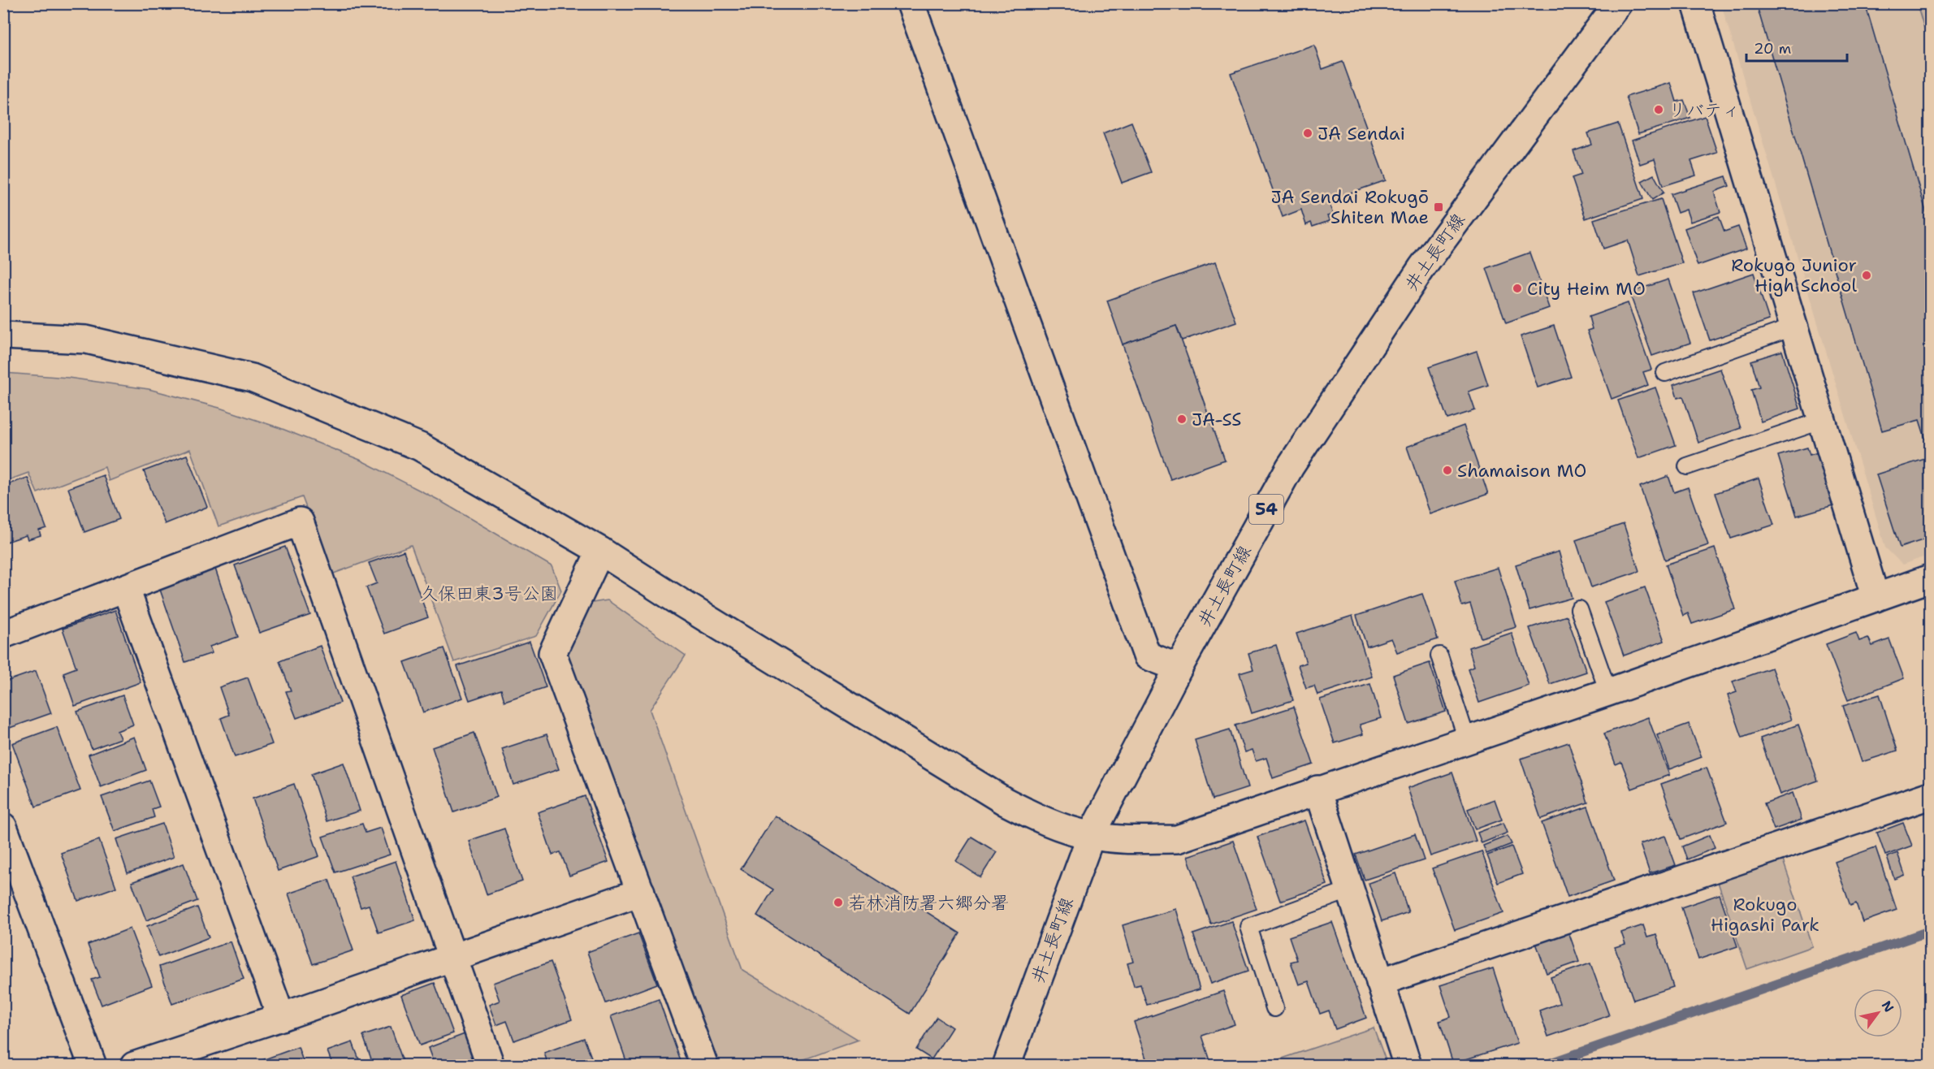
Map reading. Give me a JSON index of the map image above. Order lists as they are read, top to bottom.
{
  "streets": {
    "street": ["井土長町線", "54"]
  },
  "parks": ["久保田東3号公園", "Rokugo Higashi Park"],
  "places": {
    "other": [
      "リバティ",
      "JA Sendai",
      "Rokugo Junior High School",
      "City Heim MO",
      "JA-SS",
      "Shamaison MO",
      "若林消防署六郷分署"
    ],
    "transit": ["JA Sendai Rokugō Shiten Mae"]
  },
  "scale_bar": "20 m",
  "north": "top right"
}
